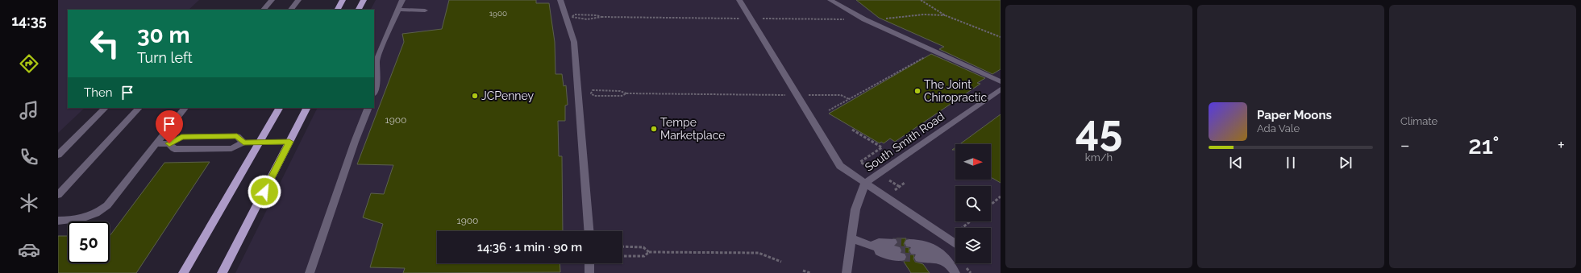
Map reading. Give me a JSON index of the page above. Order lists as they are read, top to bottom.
{
  "streets": {
    "lane": ["South Smith Road"]
  },
  "places": ["The Joint Chiropractic", "JCPenney", "Tempe Marketplace"],
  "house_numbers": ["1900", "1900", "1900"],
  "north": "right",
  "page": {
    "tabs": "14:35",
    "tile": [
      ["45", "km/h"],
      "Climate"
    ],
    "turn": ["30 m", "Turn left"],
    "then": "Then",
    "song": ["Paper Moons", "Ada Vale"],
    "heat": ["−", "21°", "+"],
    "limit": "50",
    "trip": "14:36 · 1 min · 90 m"
  }
}
